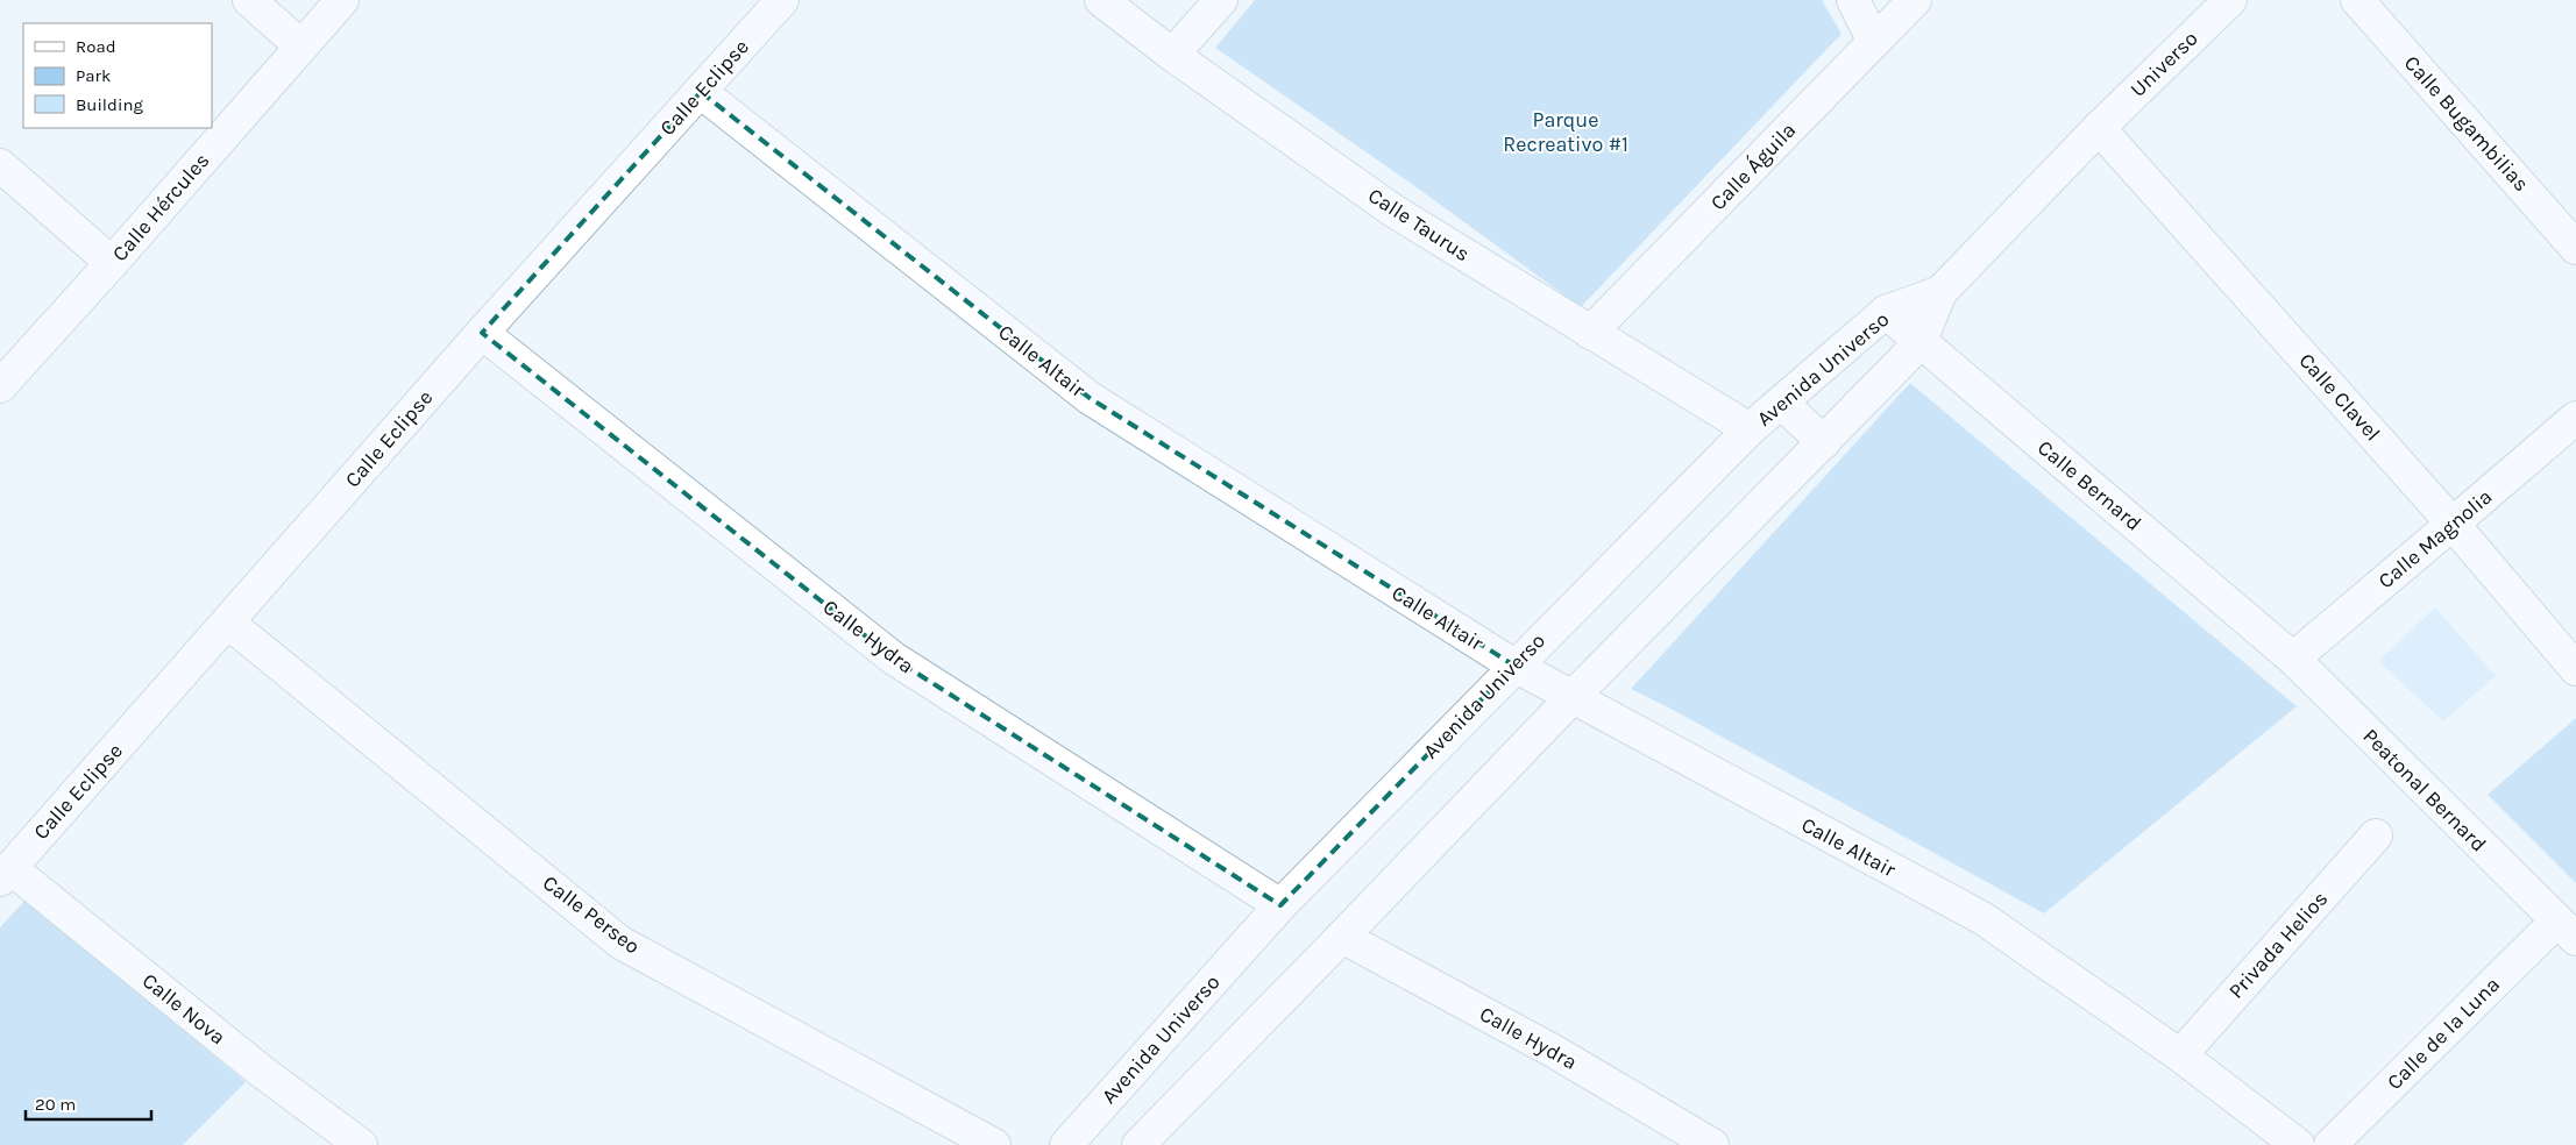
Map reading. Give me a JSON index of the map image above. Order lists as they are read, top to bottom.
{
  "streets": {
    "street": [
      "Universo",
      "Calle Eclipse",
      "Calle Bugambilias",
      "Calle Águila",
      "Calle Hércules",
      "Calle Taurus",
      "Calle Altair",
      "Avenida Universo",
      "Calle Clavel",
      "Calle Bernard",
      "Calle Magnolia",
      "Calle Hydra",
      "Peatonal Bernard",
      "Calle Perseo",
      "Privada Helios",
      "Calle Nova",
      "Calle de la Luna"
    ]
  },
  "crossings": [
    ["Universo", "Avenida Universo"],
    ["Universo", "Calle Clavel"],
    ["Calle Eclipse", "Calle Altair"],
    ["Calle Eclipse", "Calle Hydra"],
    ["Calle Eclipse", "Calle Perseo"],
    ["Calle Eclipse", "Calle Nova"],
    ["Calle Águila", "Calle Taurus"],
    ["Calle Taurus", "Avenida Universo"],
    ["Calle Altair", "Avenida Universo"],
    ["Calle Altair", "Privada Helios"],
    ["Avenida Universo", "Calle Clavel"],
    ["Avenida Universo", "Calle Bernard"],
    ["Avenida Universo", "Calle Hydra"],
    ["Calle Clavel", "Calle Magnolia"],
    ["Calle Bernard", "Calle Magnolia"],
    ["Calle Bernard", "Peatonal Bernard"],
    ["Calle Magnolia", "Peatonal Bernard"],
    ["Peatonal Bernard", "Calle de la Luna"]
  ],
  "parks": ["Parque Recreativo #1"],
  "legend": ["Road", "Park", "Building"],
  "scale_bar": "20 m"
}
